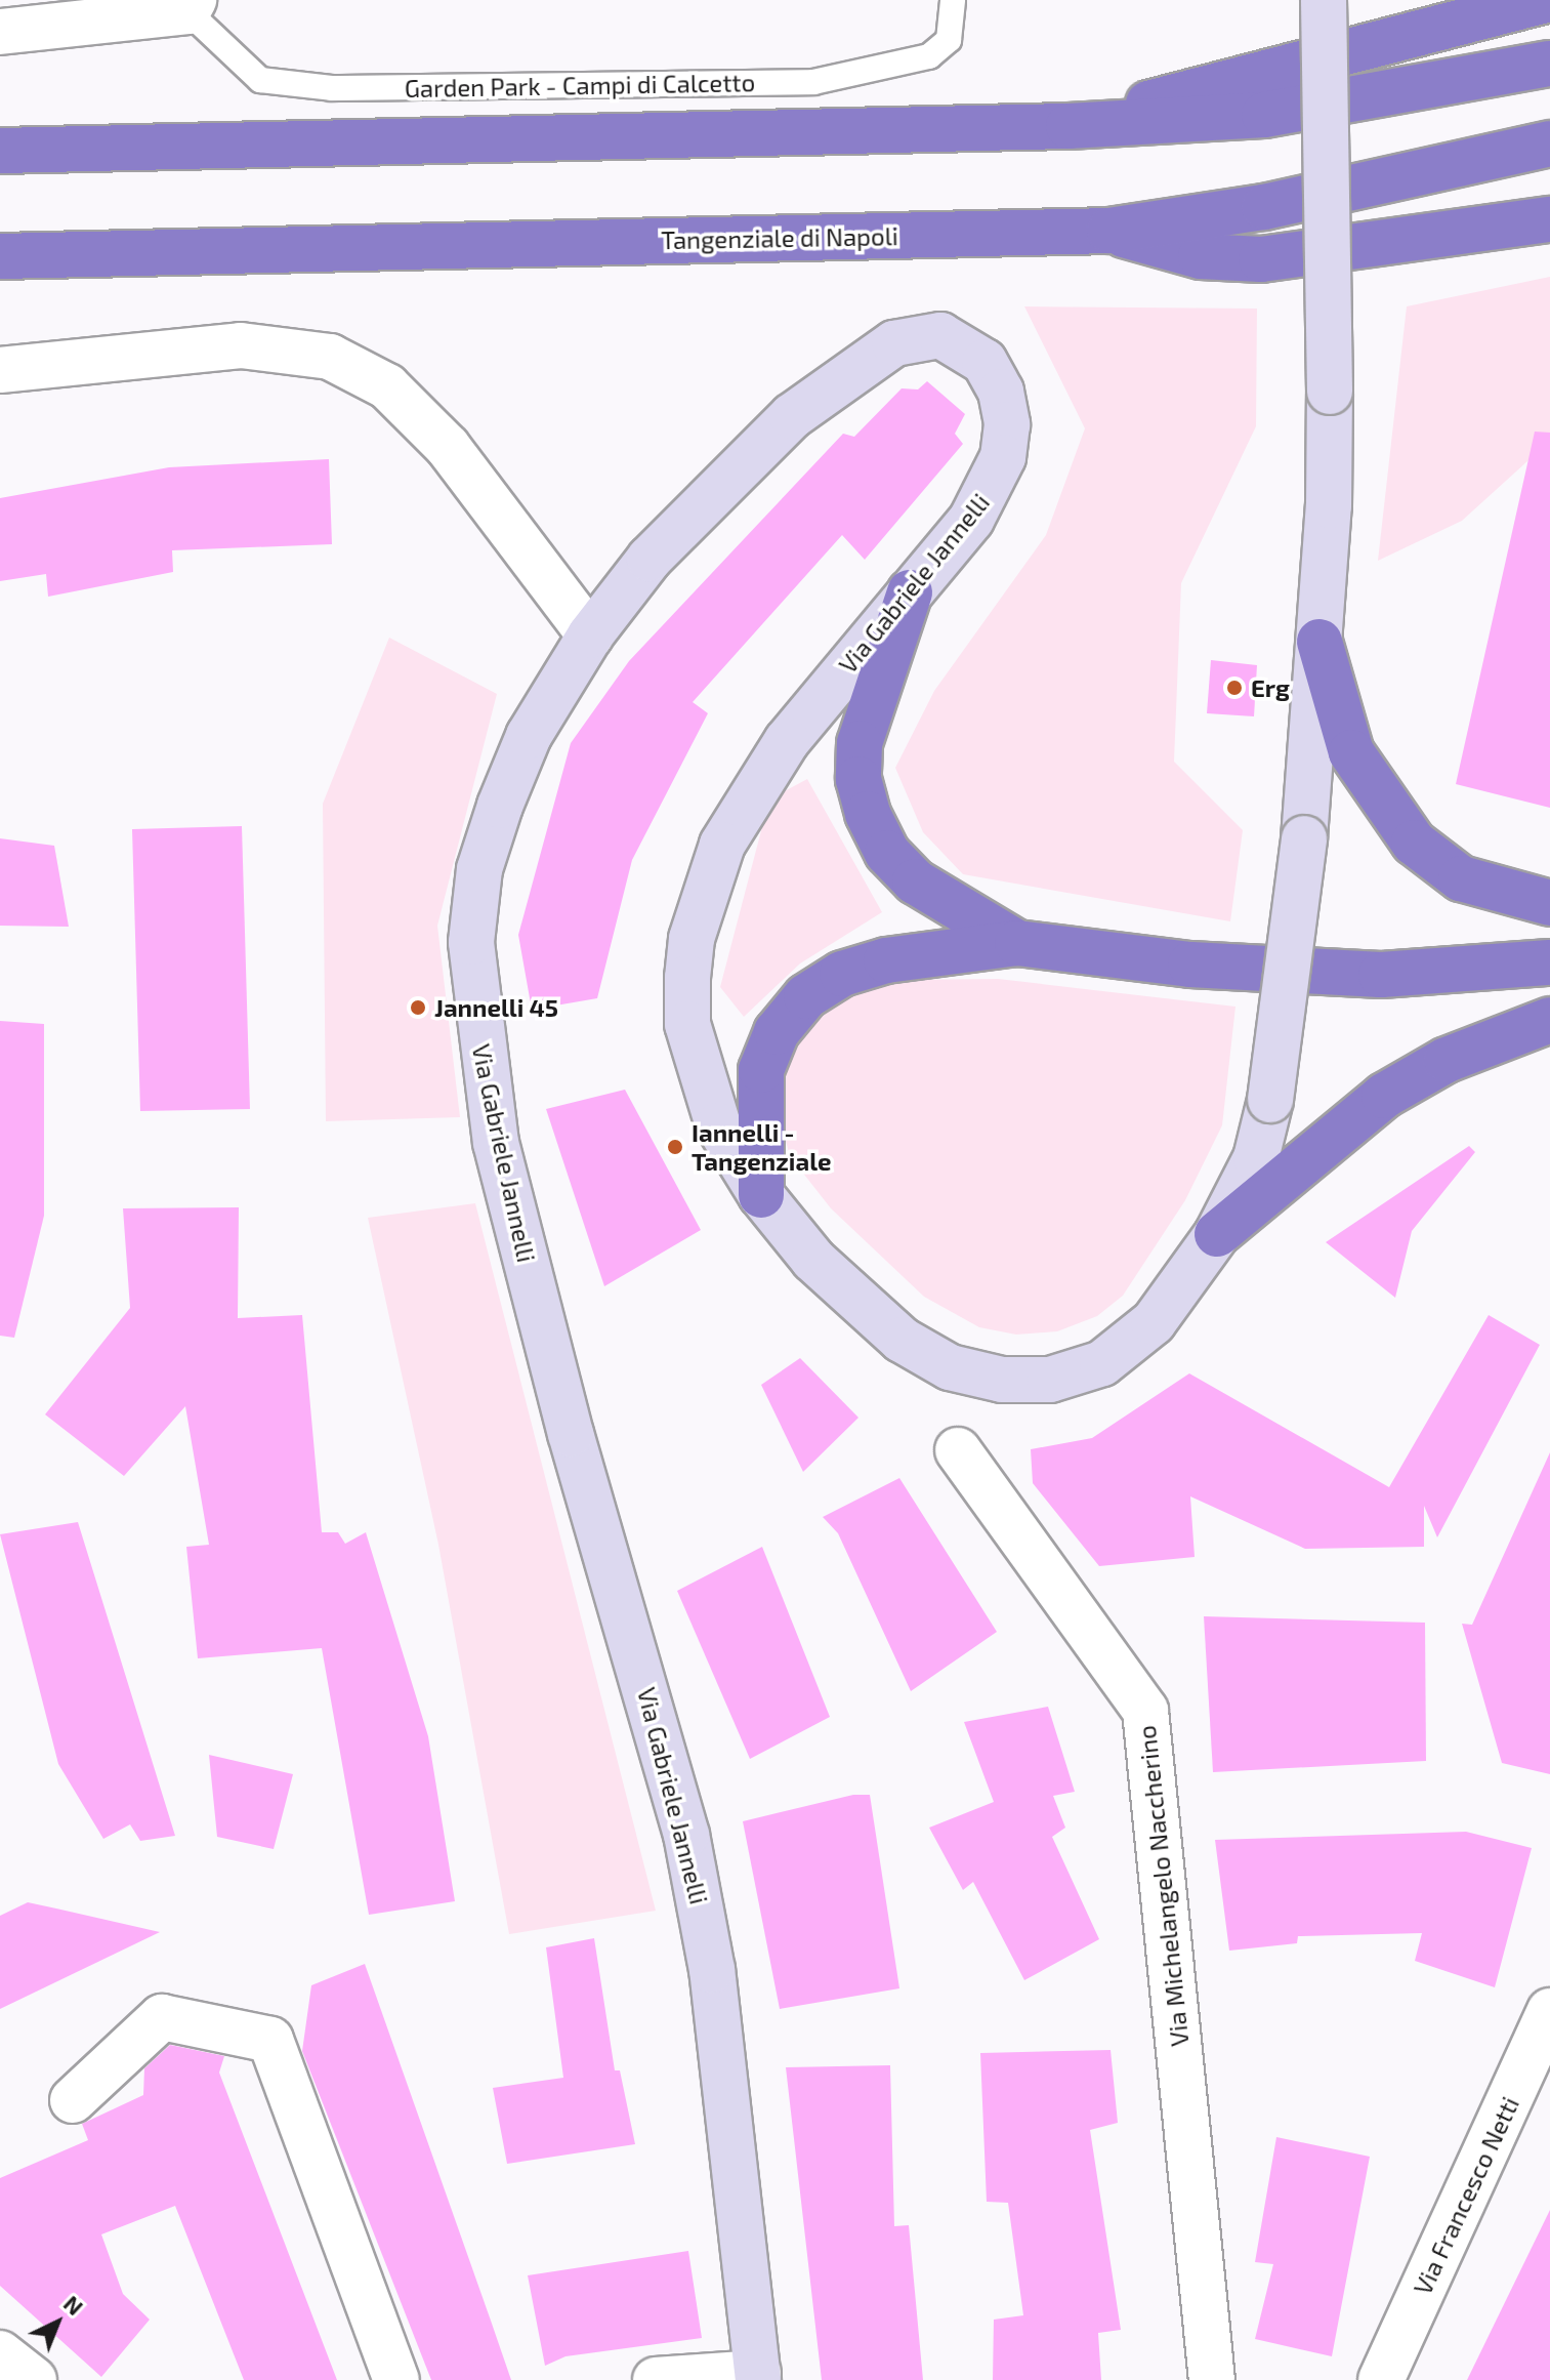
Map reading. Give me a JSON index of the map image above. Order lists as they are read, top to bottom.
{
  "streets": {
    "highway": ["Tangenziale di Napoli"],
    "main road": ["Via Gabriele Jannelli"],
    "street": ["Via Michelangelo Naccherino", "Via Francesco Netti"],
    "lane": ["Garden Park - Campi di Calcetto"]
  },
  "places": ["Erg", "Jannelli 45", "Iannelli - Tangenziale"],
  "north": "top right"
}
